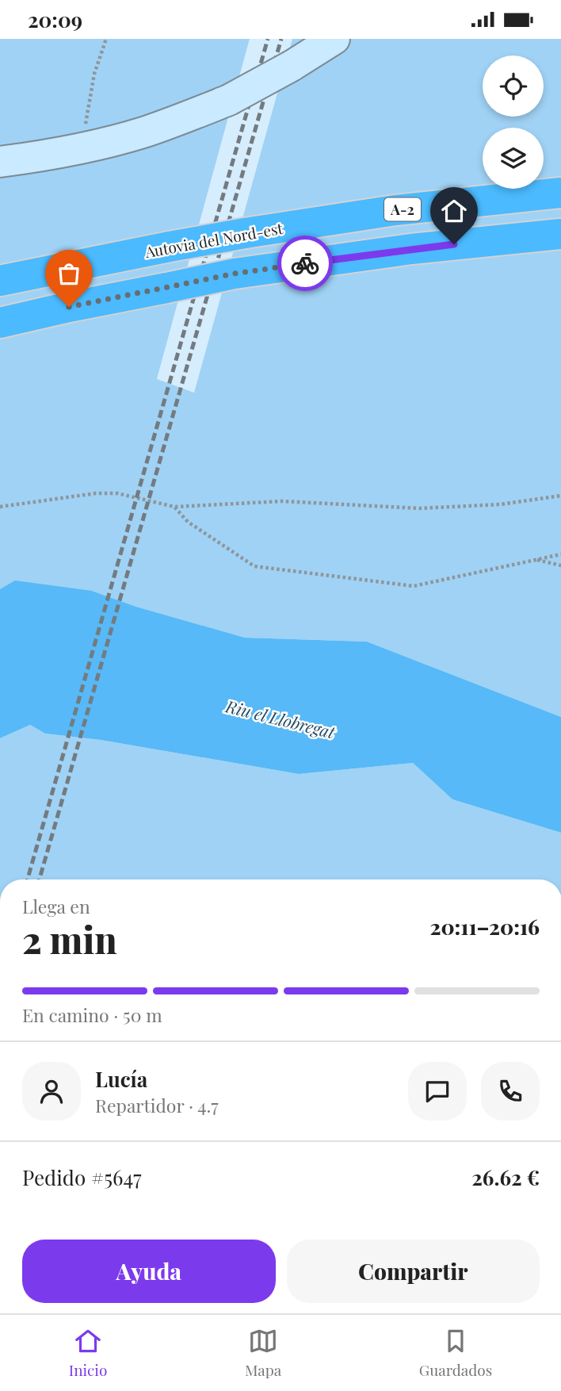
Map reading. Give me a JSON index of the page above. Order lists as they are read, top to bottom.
{
  "streets": {
    "highway": ["A-2", "Autovia del Nord-est"]
  },
  "water": ["Riu el Llobregat"],
  "page": {
    "status": "20:09",
    "heading": ["2 min", "Llega en", "20:11–20:16"],
    "panel": [
      "Lucía",
      "Repartidor · 4.7",
      "Pedido #5647",
      "26.62 €"
    ],
    "bar": "En camino · 50 m",
    "buttons": ["Ayuda", "Compartir"],
    "tabs": ["Inicio", "Mapa", "Guardados"]
  }
}
